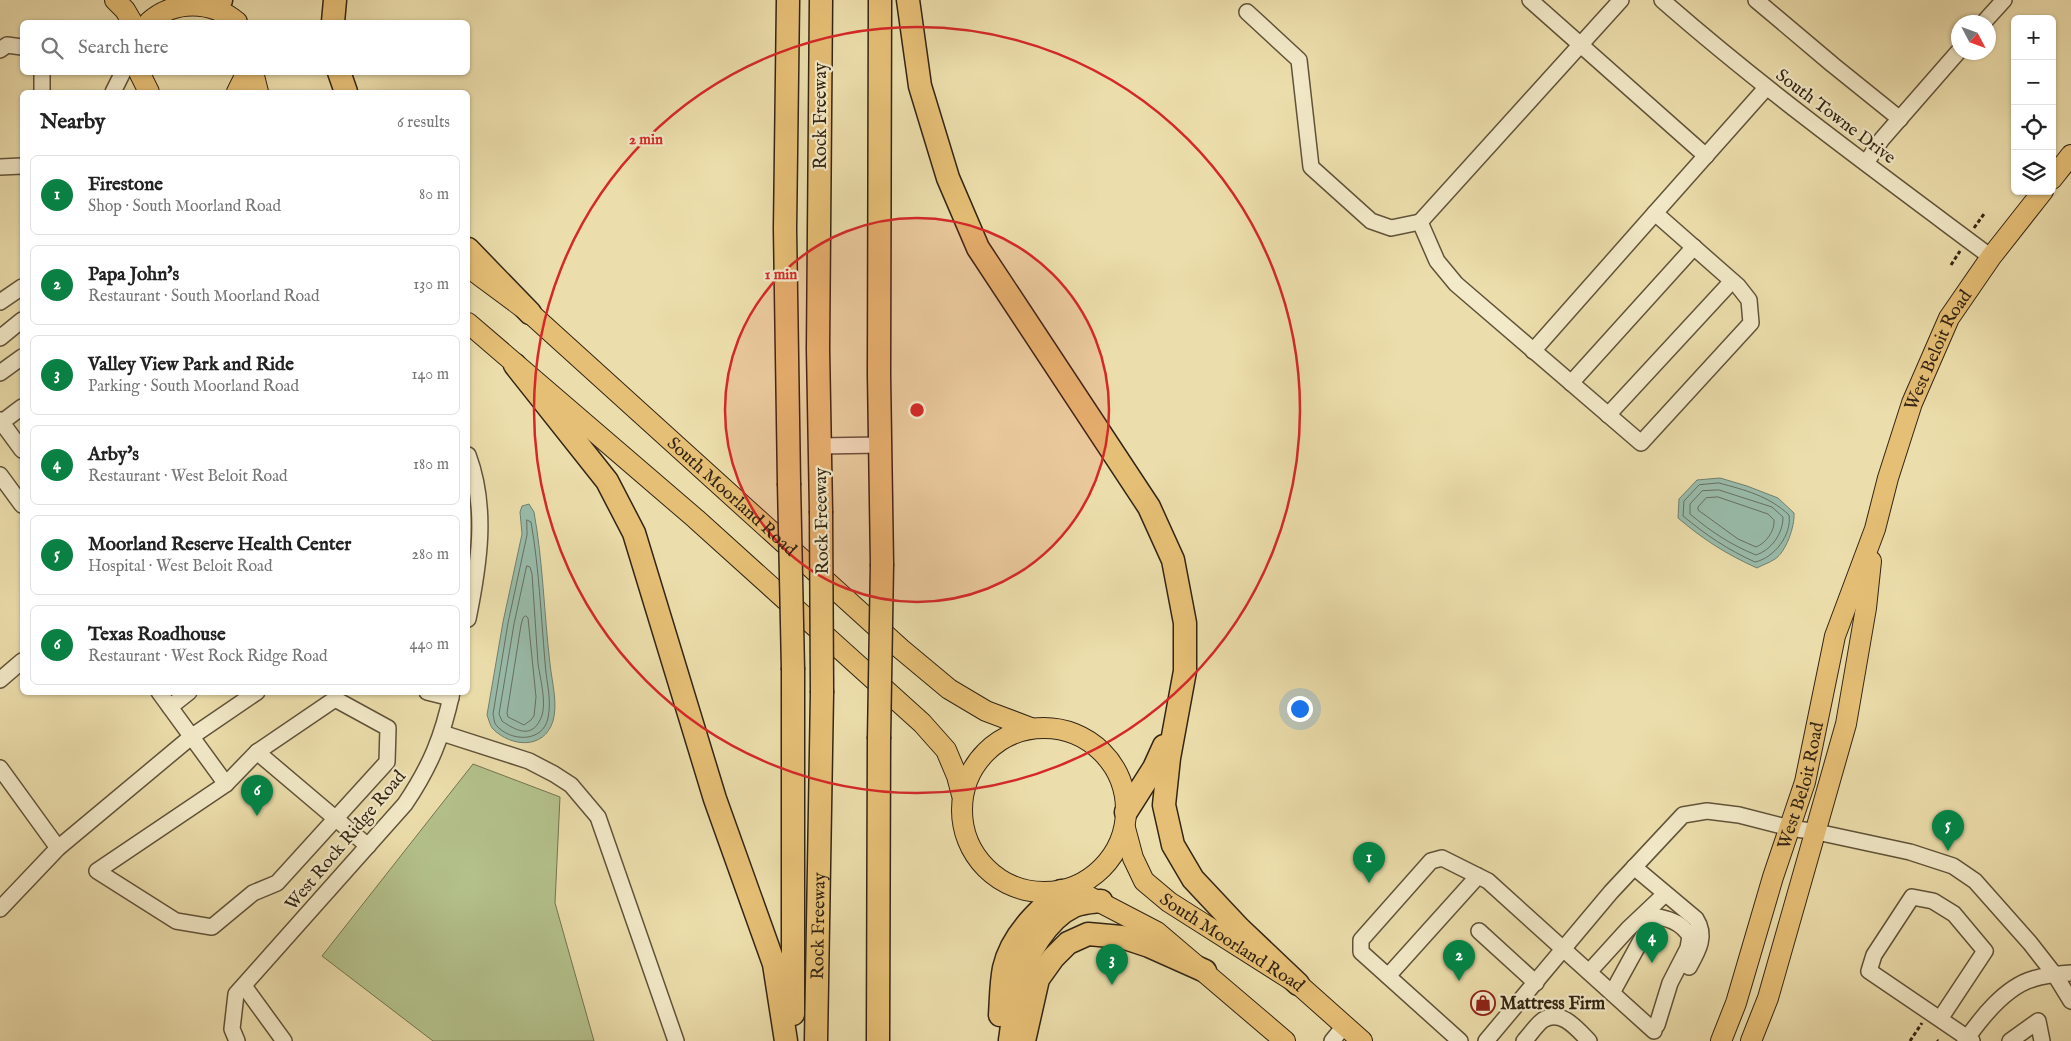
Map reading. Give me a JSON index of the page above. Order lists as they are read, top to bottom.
{
  "streets": {
    "highway": ["Rock Freeway"],
    "main road": ["West Beloit Road", "South Moorland Road"],
    "street": ["South Towne Drive", "West Rock Ridge Road"]
  },
  "crossings": [
    ["South Towne Drive", "West Beloit Road"]
  ],
  "places": {
    "shop": ["Mattress Firm"]
  },
  "north": "bottom right",
  "page": {
    "map_buttons": ["+", "−"],
    "search": "Search here",
    "heading": ["Nearby", "6 results"],
    "list": [
      {
        "mark": "1",
        "name": "Firestone",
        "note": "Shop · South Moorland Road",
        "value": "80 m"
      },
      {
        "mark": "2",
        "name": "Papa John's",
        "note": "Restaurant · South Moorland Road",
        "value": "130 m"
      },
      {
        "mark": "3",
        "name": "Valley View Park and Ride",
        "note": "Parking · South Moorland Road",
        "value": "140 m"
      },
      {
        "mark": "4",
        "name": "Arby's",
        "note": "Restaurant · West Beloit Road",
        "value": "180 m"
      },
      {
        "mark": "5",
        "name": "Moorland Reserve Health Center",
        "note": "Hospital · West Beloit Road",
        "value": "280 m"
      },
      {
        "mark": "6",
        "name": "Texas Roadhouse",
        "note": "Restaurant · West Rock Ridge Road",
        "value": "440 m"
      }
    ],
    "pins": [
      "6",
      "5",
      "1",
      "4",
      "2",
      "3"
    ]
  },
  "rings": ["2 min", "1 min"]
}
